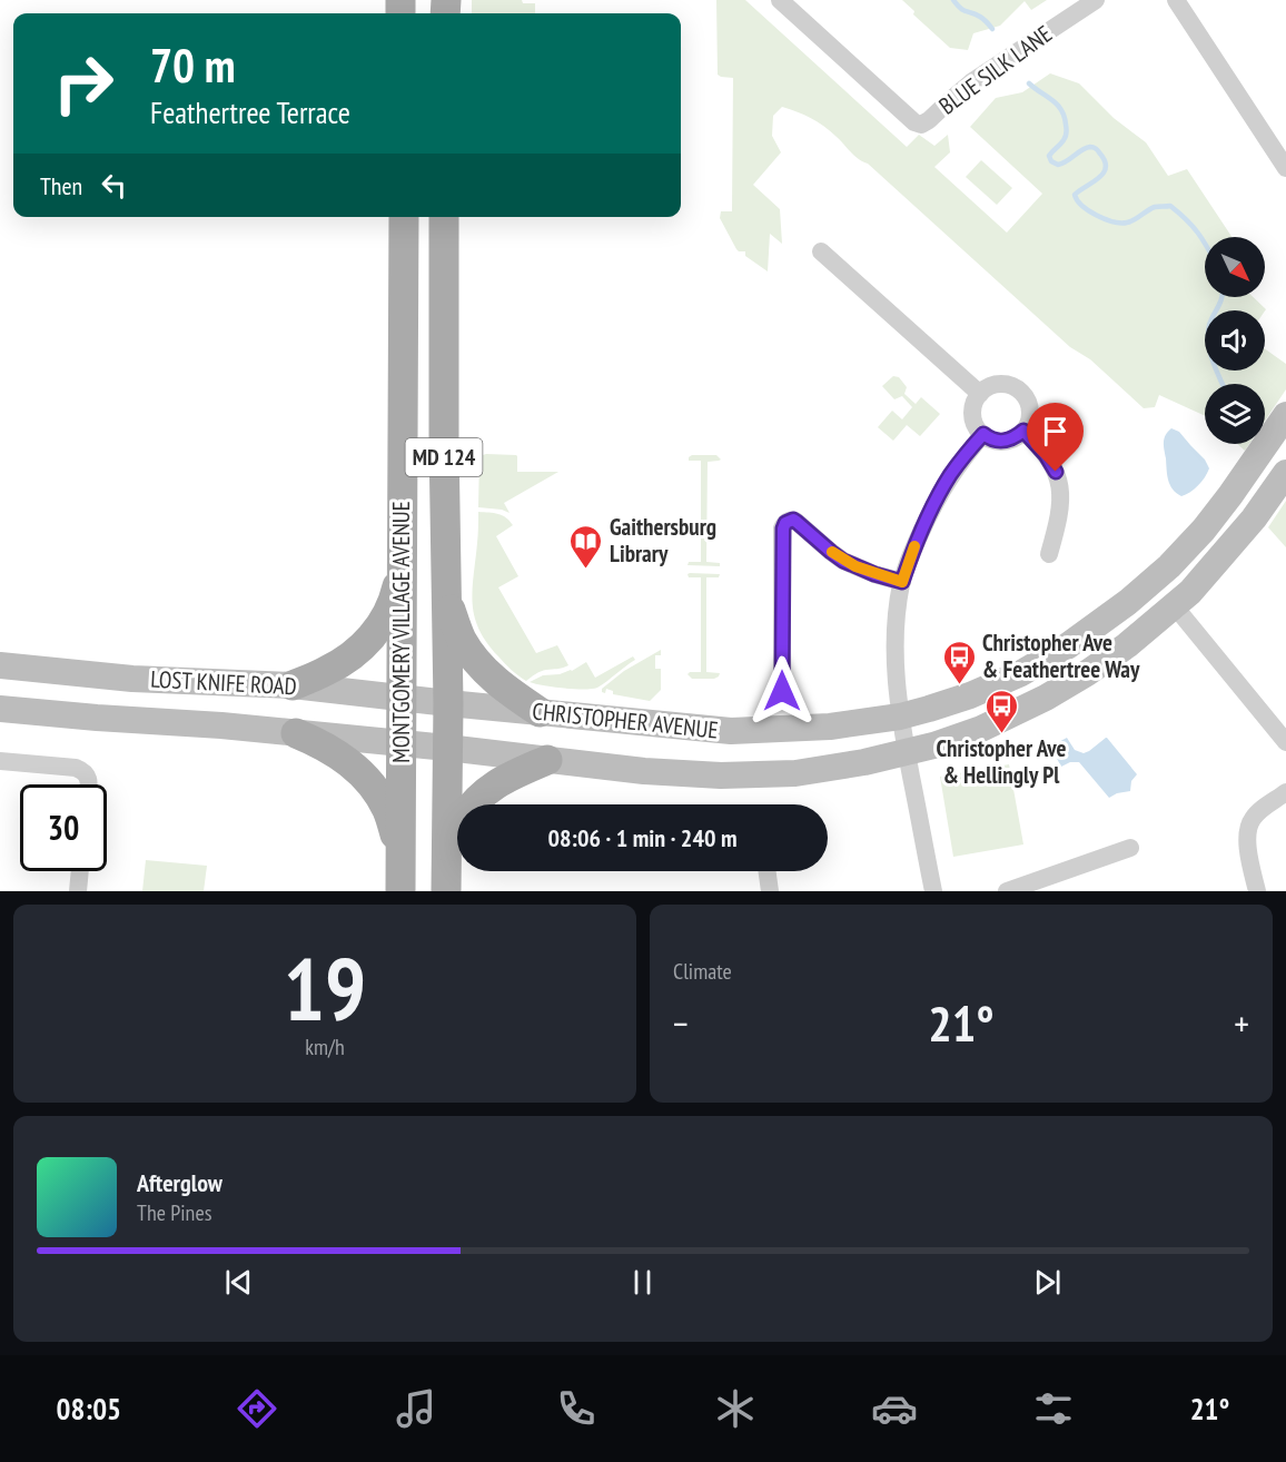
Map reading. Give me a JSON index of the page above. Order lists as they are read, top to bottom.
{
  "streets": {
    "main road": ["MD 124", "MONTGOMERY VILLAGE AVENUE"],
    "street": ["BLUE SILK LANE", "LOST KNIFE ROAD", "CHRISTOPHER AVENUE"]
  },
  "crossings": [
    ["MONTGOMERY VILLAGE AVENUE", "LOST KNIFE ROAD"],
    ["MONTGOMERY VILLAGE AVENUE", "CHRISTOPHER AVENUE"],
    ["LOST KNIFE ROAD", "CHRISTOPHER AVENUE"]
  ],
  "places": {
    "library": ["Gaithersburg Library"],
    "bus stop": ["Christopher Ave & Feathertree Way", "Christopher Ave & Hellingly Pl"]
  },
  "north": "bottom right",
  "page": {
    "turn": ["70 m", "Feathertree Terrace"],
    "then": "Then",
    "limit": "30",
    "trip": "08:06 · 1 min · 240 m",
    "tile": [
      ["19", "km/h"],
      "Climate"
    ],
    "heat": ["−", "21°", "+"],
    "song": ["Afterglow", "The Pines"],
    "tabs": ["08:05", "21°"]
  }
}
